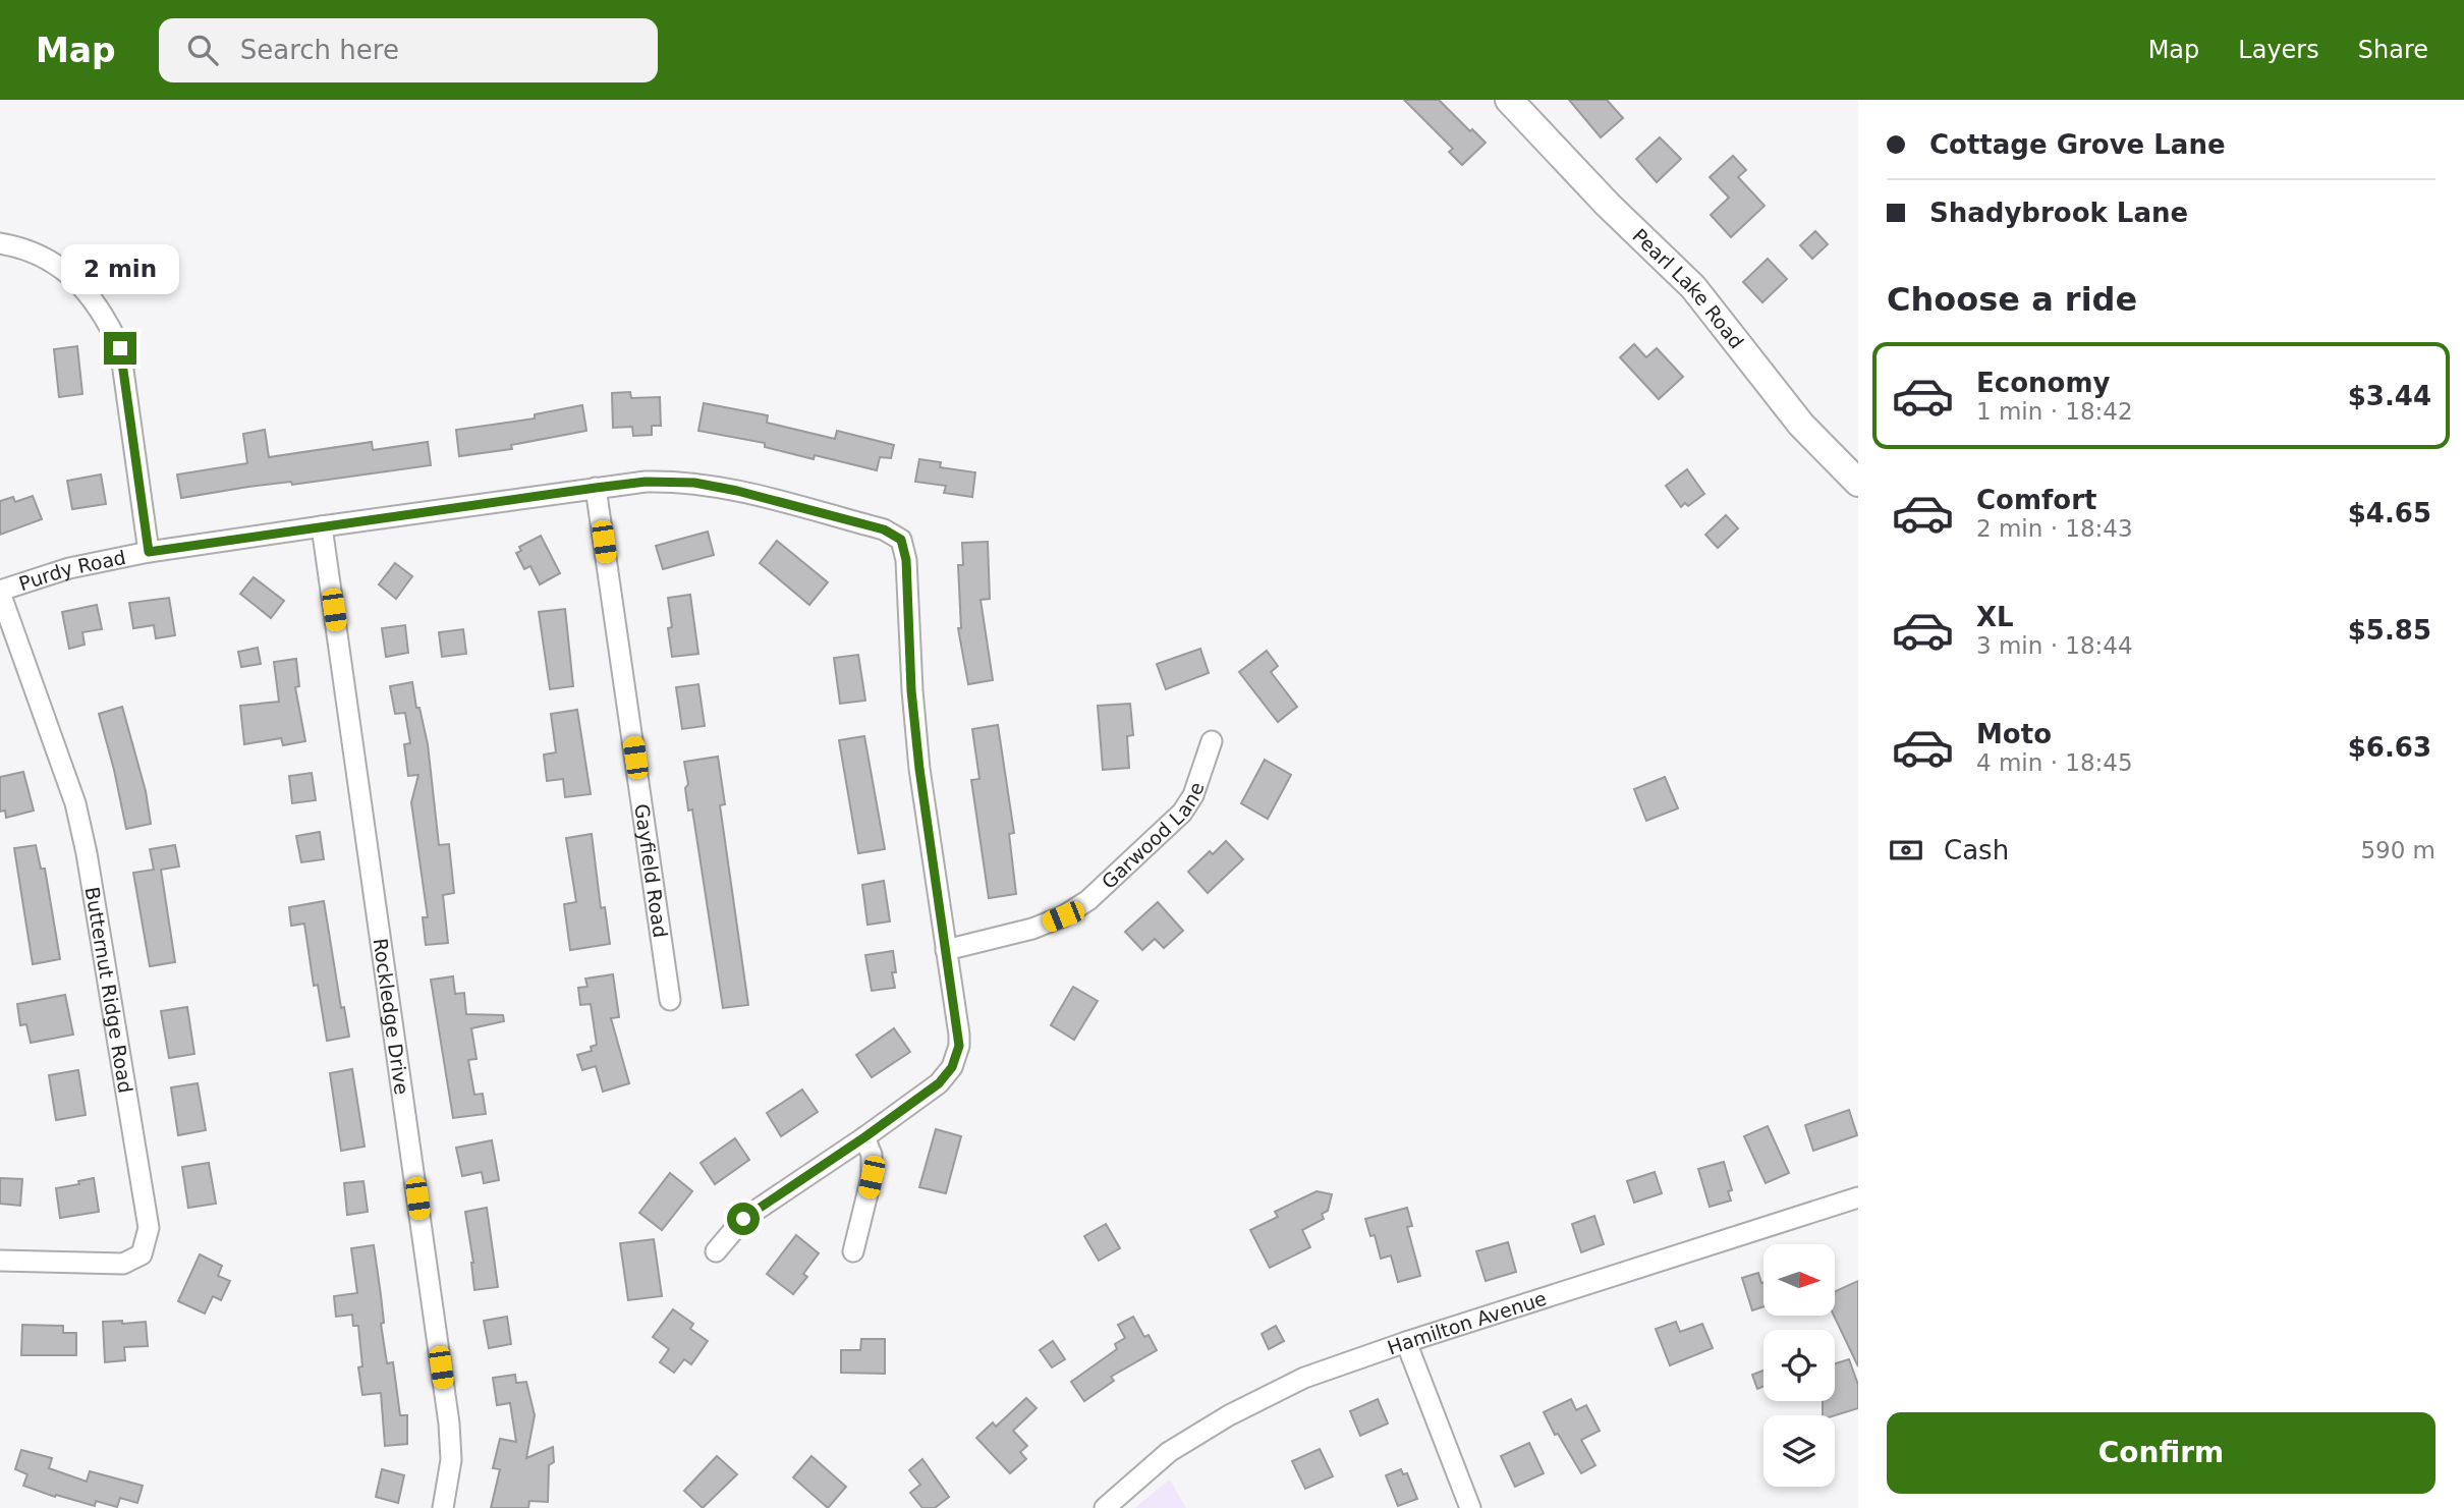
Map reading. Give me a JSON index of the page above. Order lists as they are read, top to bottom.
{
  "streets": {
    "main road": ["Pearl Lake Road"],
    "street": [
      "Purdy Road",
      "Garwood Lane",
      "Gayfield Road",
      "Butternut Ridge Road",
      "Rockledge Drive",
      "Hamilton Avenue"
    ]
  },
  "crossings": [
    ["Purdy Road", "Garwood Lane"],
    ["Purdy Road", "Gayfield Road"],
    ["Purdy Road", "Butternut Ridge Road"],
    ["Purdy Road", "Rockledge Drive"]
  ],
  "north": "right",
  "page": {
    "header": "Map",
    "search": "Search here",
    "nav": ["Map", "Layers", "Share"],
    "banner": ["Cottage Grove Lane", "Shadybrook Lane"],
    "bubble": "2 min",
    "heading": "Choose a ride",
    "list": [
      {
        "name": "Economy",
        "note": "1 min · 18:42",
        "value": "$3.44"
      },
      {
        "name": "Comfort",
        "note": "2 min · 18:43",
        "value": "$4.65"
      },
      {
        "name": "XL",
        "note": "3 min · 18:44",
        "value": "$5.85"
      },
      {
        "name": "Moto",
        "note": "4 min · 18:45",
        "value": "$6.63"
      }
    ],
    "pay": ["Cash", "590 m"],
    "buttons": "Confirm"
  }
}
